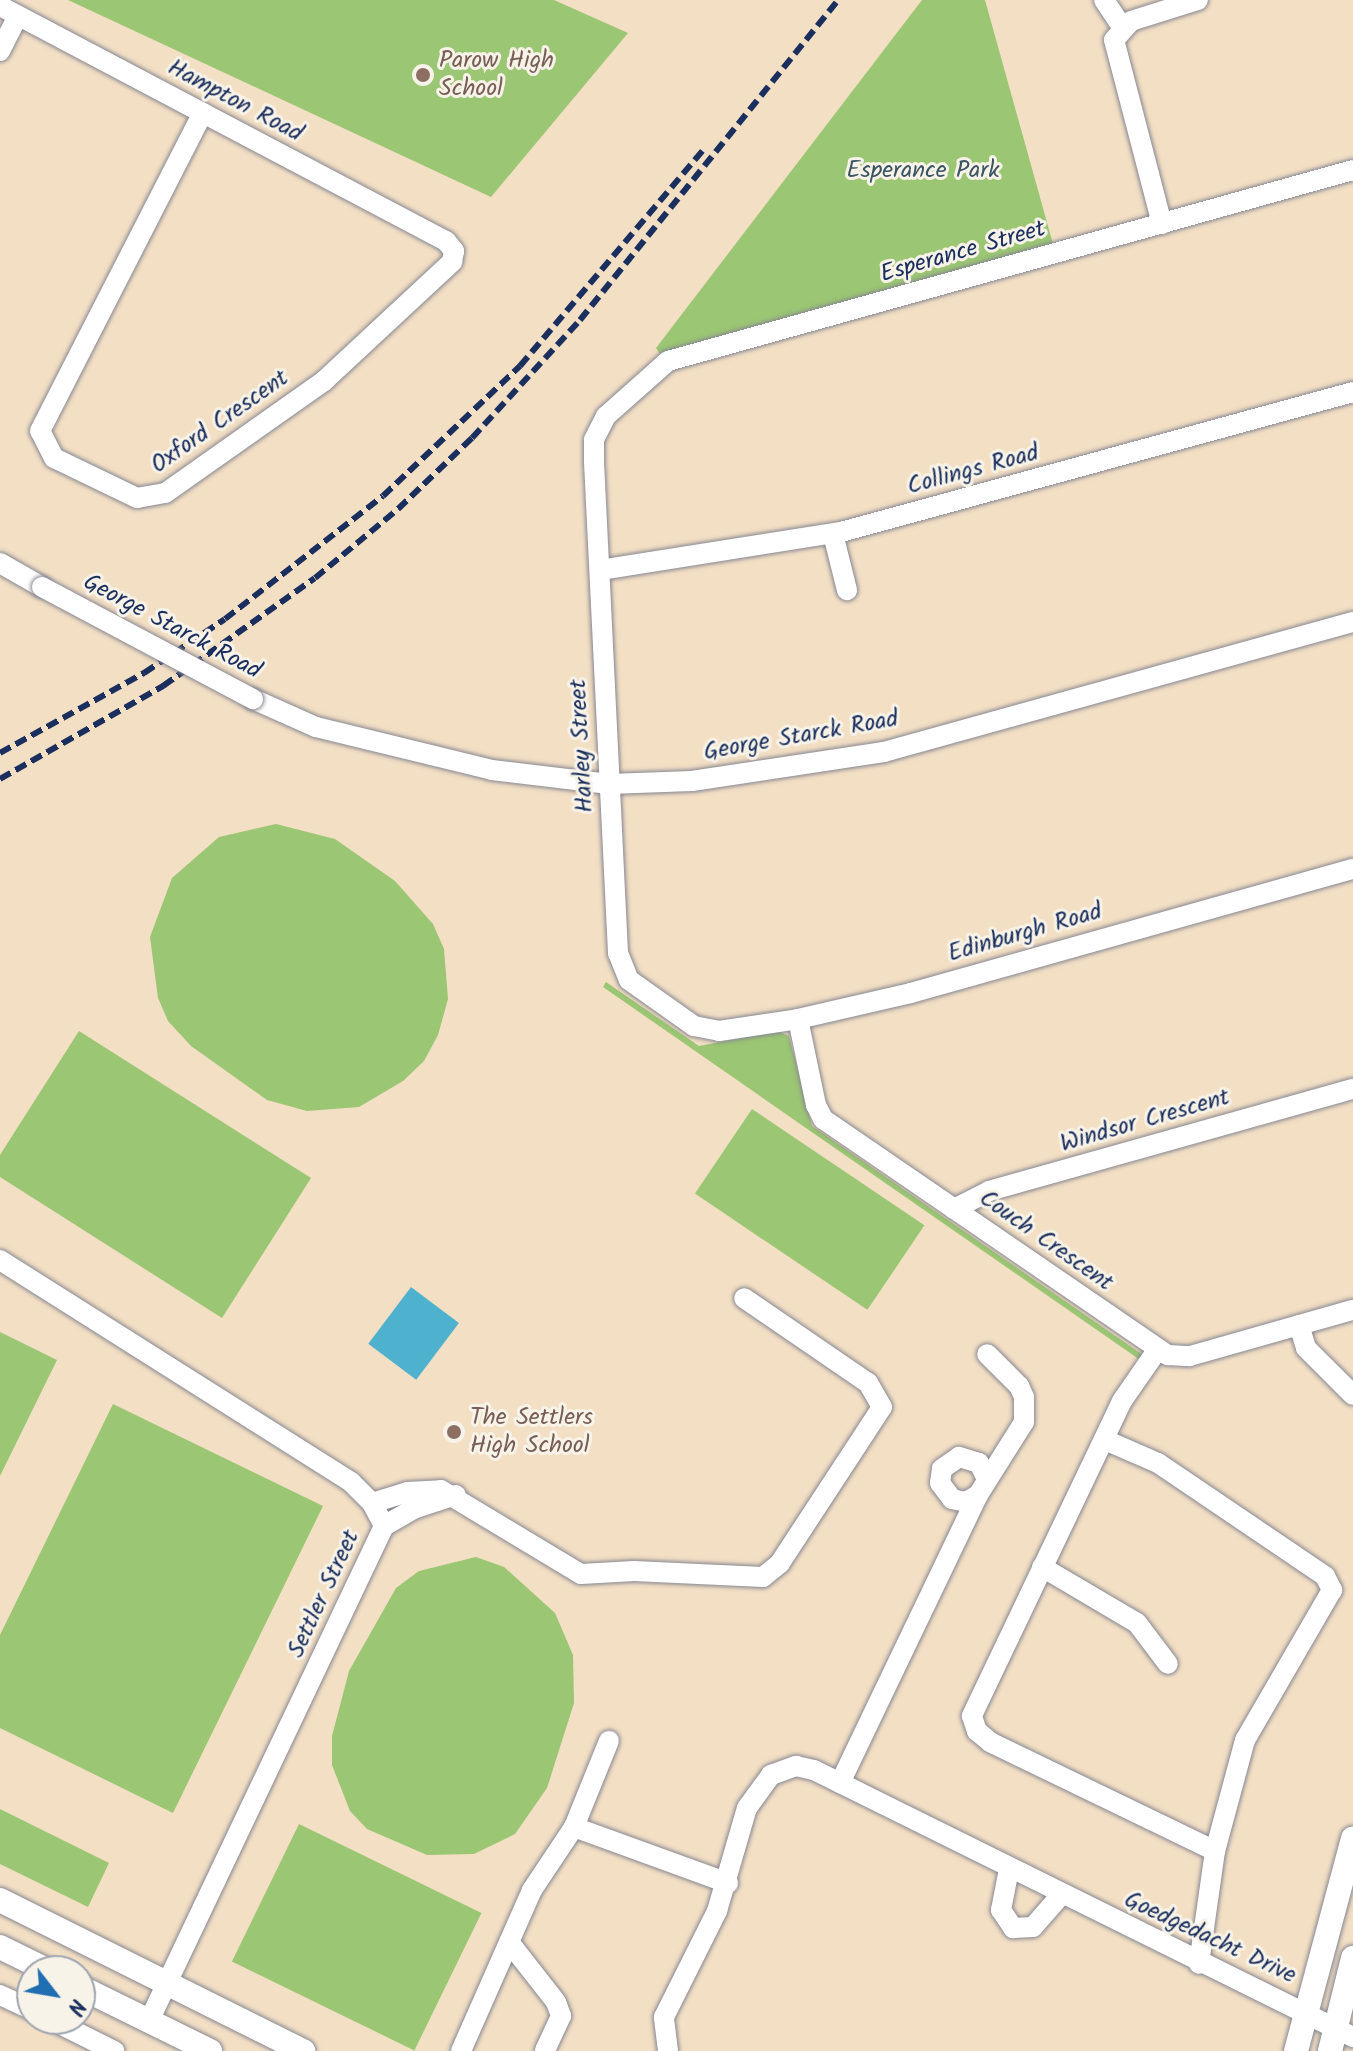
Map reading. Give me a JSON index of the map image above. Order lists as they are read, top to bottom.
{
  "streets": {
    "street": [
      "Hampton Road",
      "Esperance Street",
      "Oxford Crescent",
      "Collings Road",
      "George Starck Road",
      "Harley Street",
      "Edinburgh Road",
      "Windsor Crescent",
      "Couch Crescent",
      "Settler Street",
      "Goedgedacht Drive"
    ]
  },
  "crossings": [
    ["Hampton Road", "Oxford Crescent"],
    ["Esperance Street", "Harley Street"],
    ["Collings Road", "Harley Street"],
    ["George Starck Road", "Harley Street"],
    ["Harley Street", "Edinburgh Road"],
    ["Edinburgh Road", "Couch Crescent"],
    ["Windsor Crescent", "Couch Crescent"]
  ],
  "parks": ["Esperance Park"],
  "places": ["Parow High School", "The Settlers High School"],
  "north": "bottom right"
}
